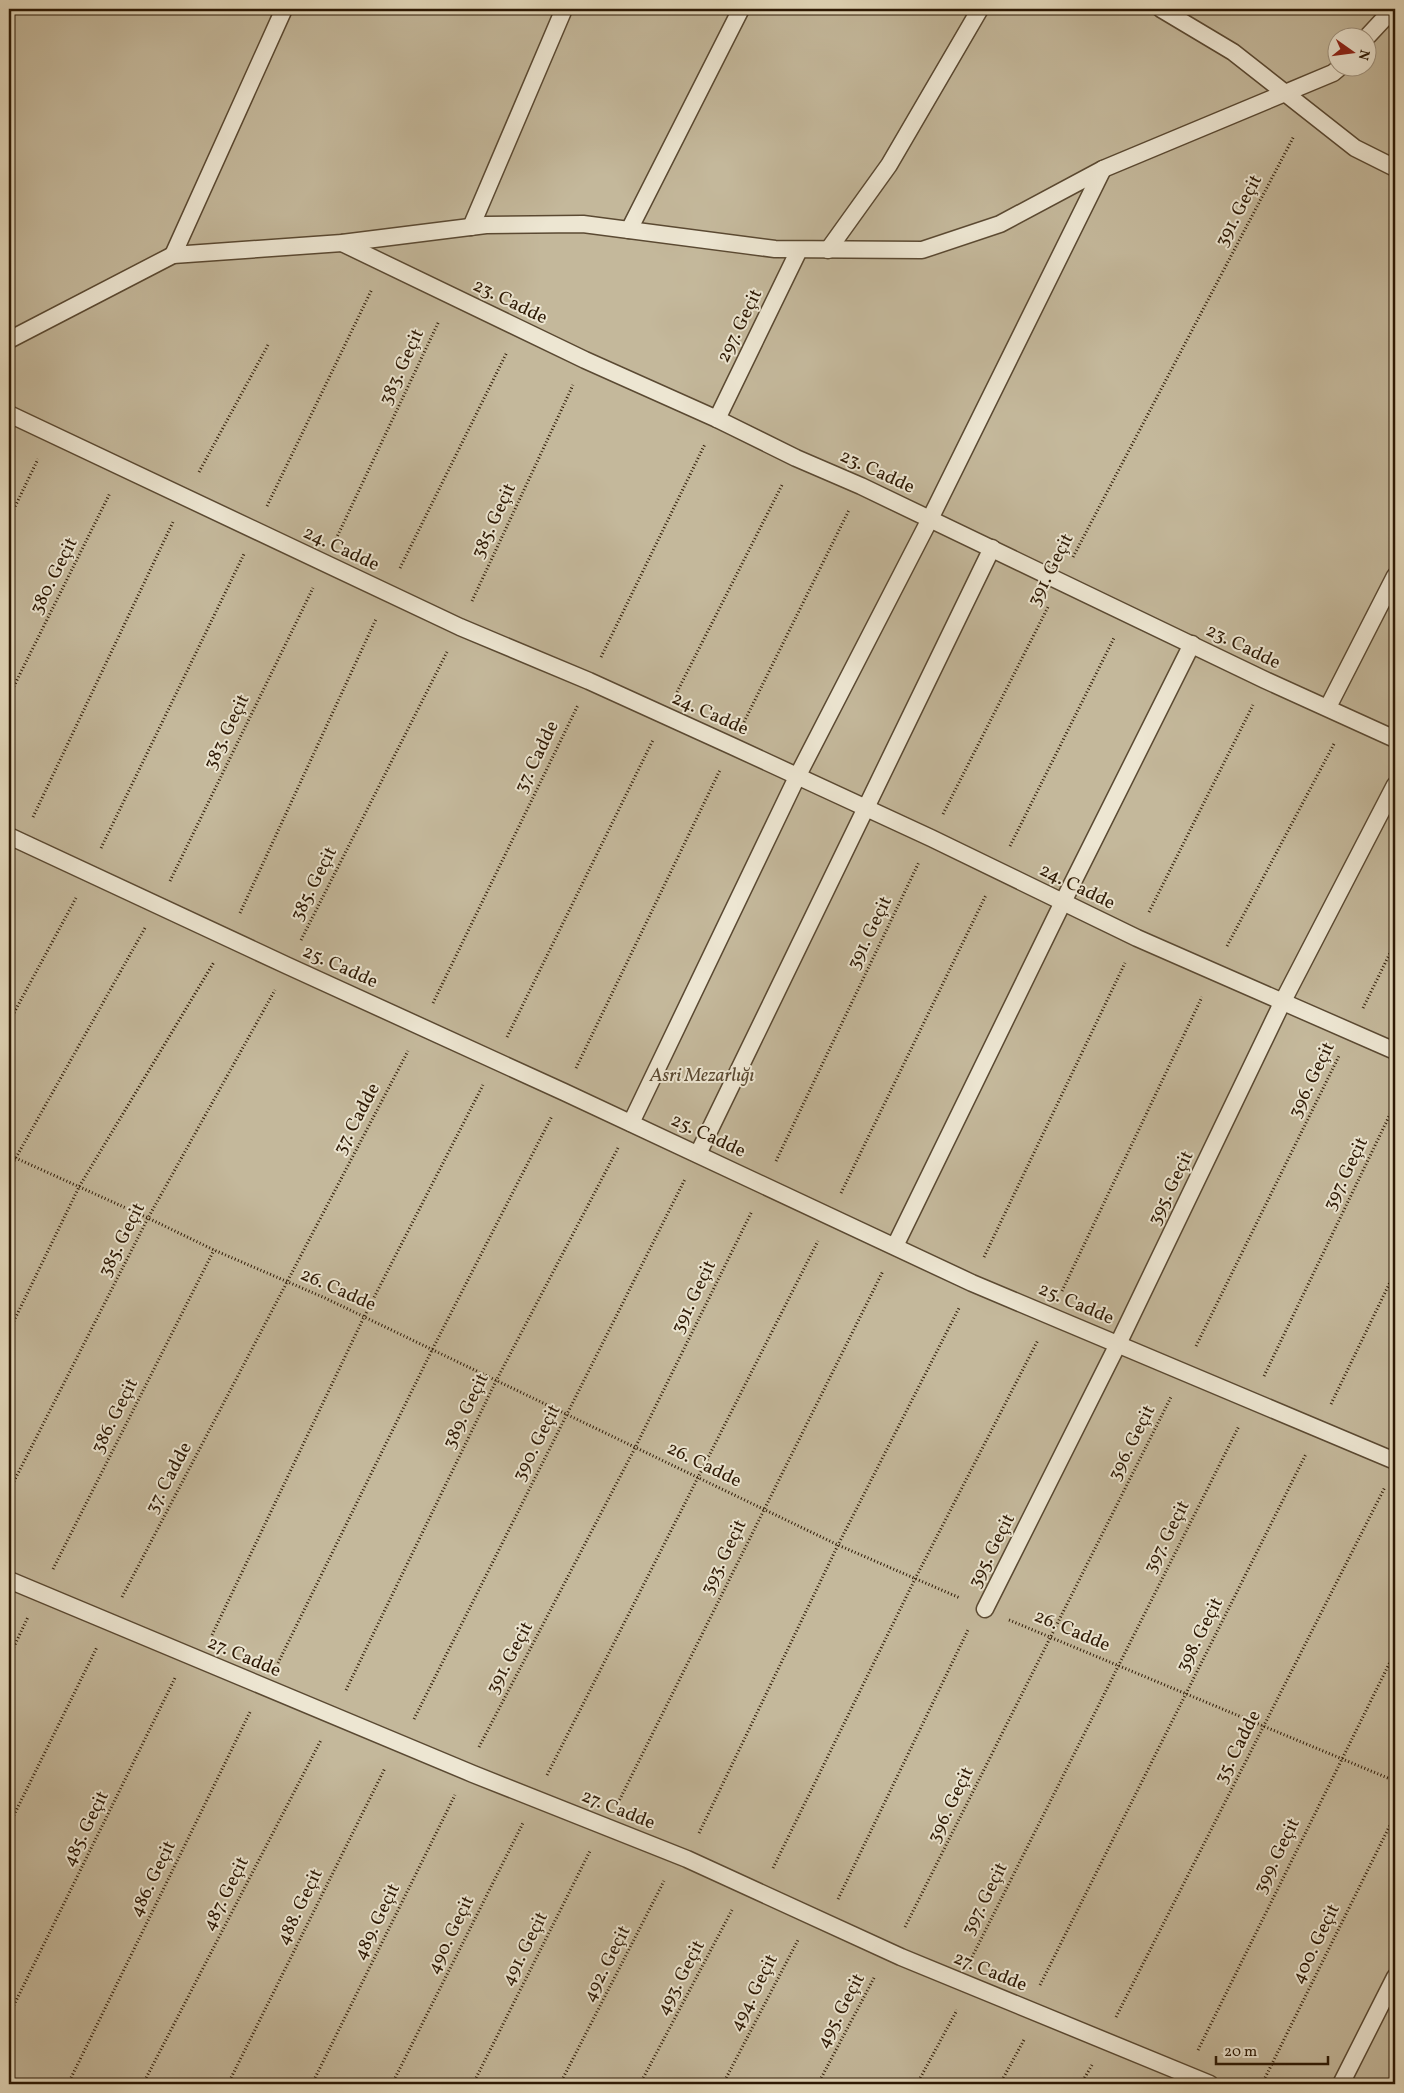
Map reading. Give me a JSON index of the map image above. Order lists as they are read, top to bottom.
{
  "streets": {
    "lane": [
      "23. Cadde",
      "297. Geçit",
      "24. Cadde",
      "25. Cadde",
      "395. Geçit",
      "27. Cadde"
    ],
    "path": [
      "391. Geçit",
      "383. Geçit",
      "385. Geçit",
      "380. Geçit",
      "37. Cadde",
      "396. Geçit",
      "397. Geçit",
      "26. Cadde",
      "389. Geçit",
      "386. Geçit",
      "390. Geçit",
      "393. Geçit",
      "398. Geçit",
      "35. Cadde",
      "485. Geçit",
      "399. Geçit",
      "486. Geçit",
      "487. Geçit",
      "488. Geçit",
      "489. Geçit",
      "490. Geçit",
      "400. Geçit",
      "491. Geçit",
      "492. Geçit",
      "493. Geçit",
      "494. Geçit",
      "495. Geçit"
    ]
  },
  "crossings": [
    ["391. Geçit", "23. Cadde"],
    ["391. Geçit", "24. Cadde"],
    ["391. Geçit", "25. Cadde"],
    ["391. Geçit", "26. Cadde"],
    ["391. Geçit", "27. Cadde"],
    ["391. Geçit", "489. Geçit"],
    ["23. Cadde", "297. Geçit"],
    ["23. Cadde", "383. Geçit"],
    ["23. Cadde", "385. Geçit"],
    ["23. Cadde", "37. Cadde"],
    ["297. Geçit", "37. Cadde"],
    ["383. Geçit", "24. Cadde"],
    ["383. Geçit", "25. Cadde"],
    ["383. Geçit", "26. Cadde"],
    ["385. Geçit", "24. Cadde"],
    ["385. Geçit", "25. Cadde"],
    ["385. Geçit", "26. Cadde"],
    ["24. Cadde", "380. Geçit"],
    ["24. Cadde", "37. Cadde"],
    ["24. Cadde", "396. Geçit"],
    ["24. Cadde", "395. Geçit"],
    ["37. Cadde", "25. Cadde"],
    ["37. Cadde", "26. Cadde"],
    ["37. Cadde", "27. Cadde"],
    ["25. Cadde", "396. Geçit"],
    ["25. Cadde", "397. Geçit"],
    ["25. Cadde", "395. Geçit"],
    ["25. Cadde", "389. Geçit"],
    ["25. Cadde", "390. Geçit"],
    ["25. Cadde", "393. Geçit"],
    ["25. Cadde", "398. Geçit"],
    ["396. Geçit", "26. Cadde"],
    ["396. Geçit", "27. Cadde"],
    ["396. Geçit", "495. Geçit"],
    ["397. Geçit", "26. Cadde"],
    ["397. Geçit", "27. Cadde"],
    ["395. Geçit", "26. Cadde"],
    ["395. Geçit", "27. Cadde"],
    ["26. Cadde", "389. Geçit"],
    ["26. Cadde", "386. Geçit"],
    ["26. Cadde", "390. Geçit"],
    ["26. Cadde", "393. Geçit"],
    ["26. Cadde", "398. Geçit"],
    ["26. Cadde", "35. Cadde"],
    ["26. Cadde", "399. Geçit"],
    ["389. Geçit", "27. Cadde"],
    ["389. Geçit", "487. Geçit"],
    ["386. Geçit", "27. Cadde"],
    ["390. Geçit", "27. Cadde"],
    ["390. Geçit", "488. Geçit"],
    ["393. Geçit", "27. Cadde"],
    ["393. Geçit", "491. Geçit"],
    ["398. Geçit", "27. Cadde"],
    ["27. Cadde", "35. Cadde"],
    ["27. Cadde", "485. Geçit"],
    ["27. Cadde", "399. Geçit"],
    ["27. Cadde", "486. Geçit"],
    ["27. Cadde", "487. Geçit"],
    ["27. Cadde", "488. Geçit"],
    ["27. Cadde", "489. Geçit"],
    ["27. Cadde", "490. Geçit"],
    ["27. Cadde", "491. Geçit"],
    ["27. Cadde", "492. Geçit"],
    ["27. Cadde", "493. Geçit"],
    ["27. Cadde", "494. Geçit"],
    ["27. Cadde", "495. Geçit"]
  ],
  "parks": ["Asri Mezarlığı"],
  "scale_bar": "20 m",
  "north": "right"
}
